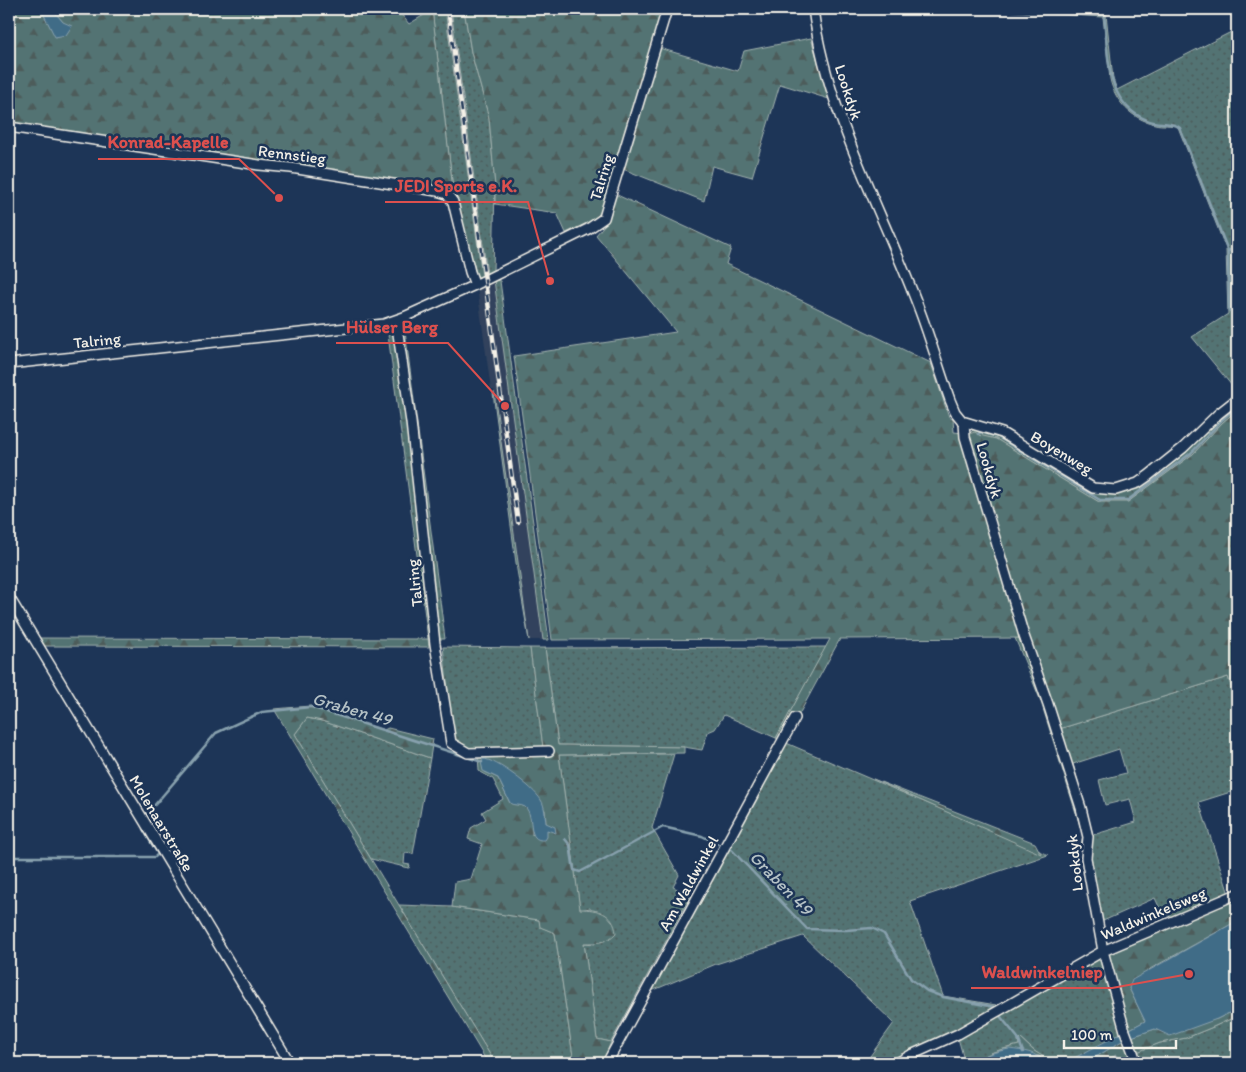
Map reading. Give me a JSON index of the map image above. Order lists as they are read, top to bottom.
{
  "streets": {
    "street": [
      "Lookdyk",
      "Rennstieg",
      "Talring",
      "Boyenweg",
      "Molenaarstraße",
      "Am Waldwinkel",
      "Waldwinkelsweg"
    ]
  },
  "crossings": [
    ["Lookdyk", "Boyenweg"],
    ["Lookdyk", "Waldwinkelsweg"],
    ["Rennstieg", "Talring"]
  ],
  "water": ["Graben 49"],
  "places": [
    "Konrad-Kapelle",
    "JEDI Sports e.K.",
    "Hülser Berg",
    "Waldwinkelniep"
  ],
  "scale_bar": "100 m"
}
